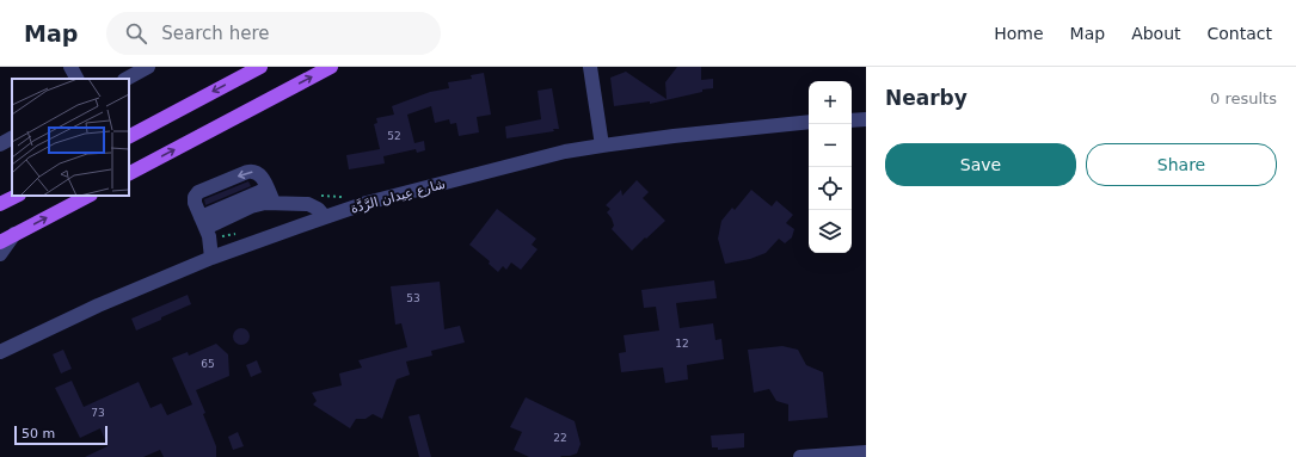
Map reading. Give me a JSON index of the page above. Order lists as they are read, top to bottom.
{
  "streets": {
    "street": ["شارع عِيدان الرَّدَّة"]
  },
  "house_numbers": [
    "52",
    "53",
    "12",
    "65",
    "73",
    "22"
  ],
  "scale_bar": "50 m",
  "page": {
    "header": "Map",
    "search": "Search here",
    "nav": [
      "Home",
      "Map",
      "About",
      "Contact"
    ],
    "heading": ["Nearby", "0 results"],
    "map_buttons": ["+", "−"],
    "buttons": ["Save", "Share"],
    "scale": "50 m"
  }
}
